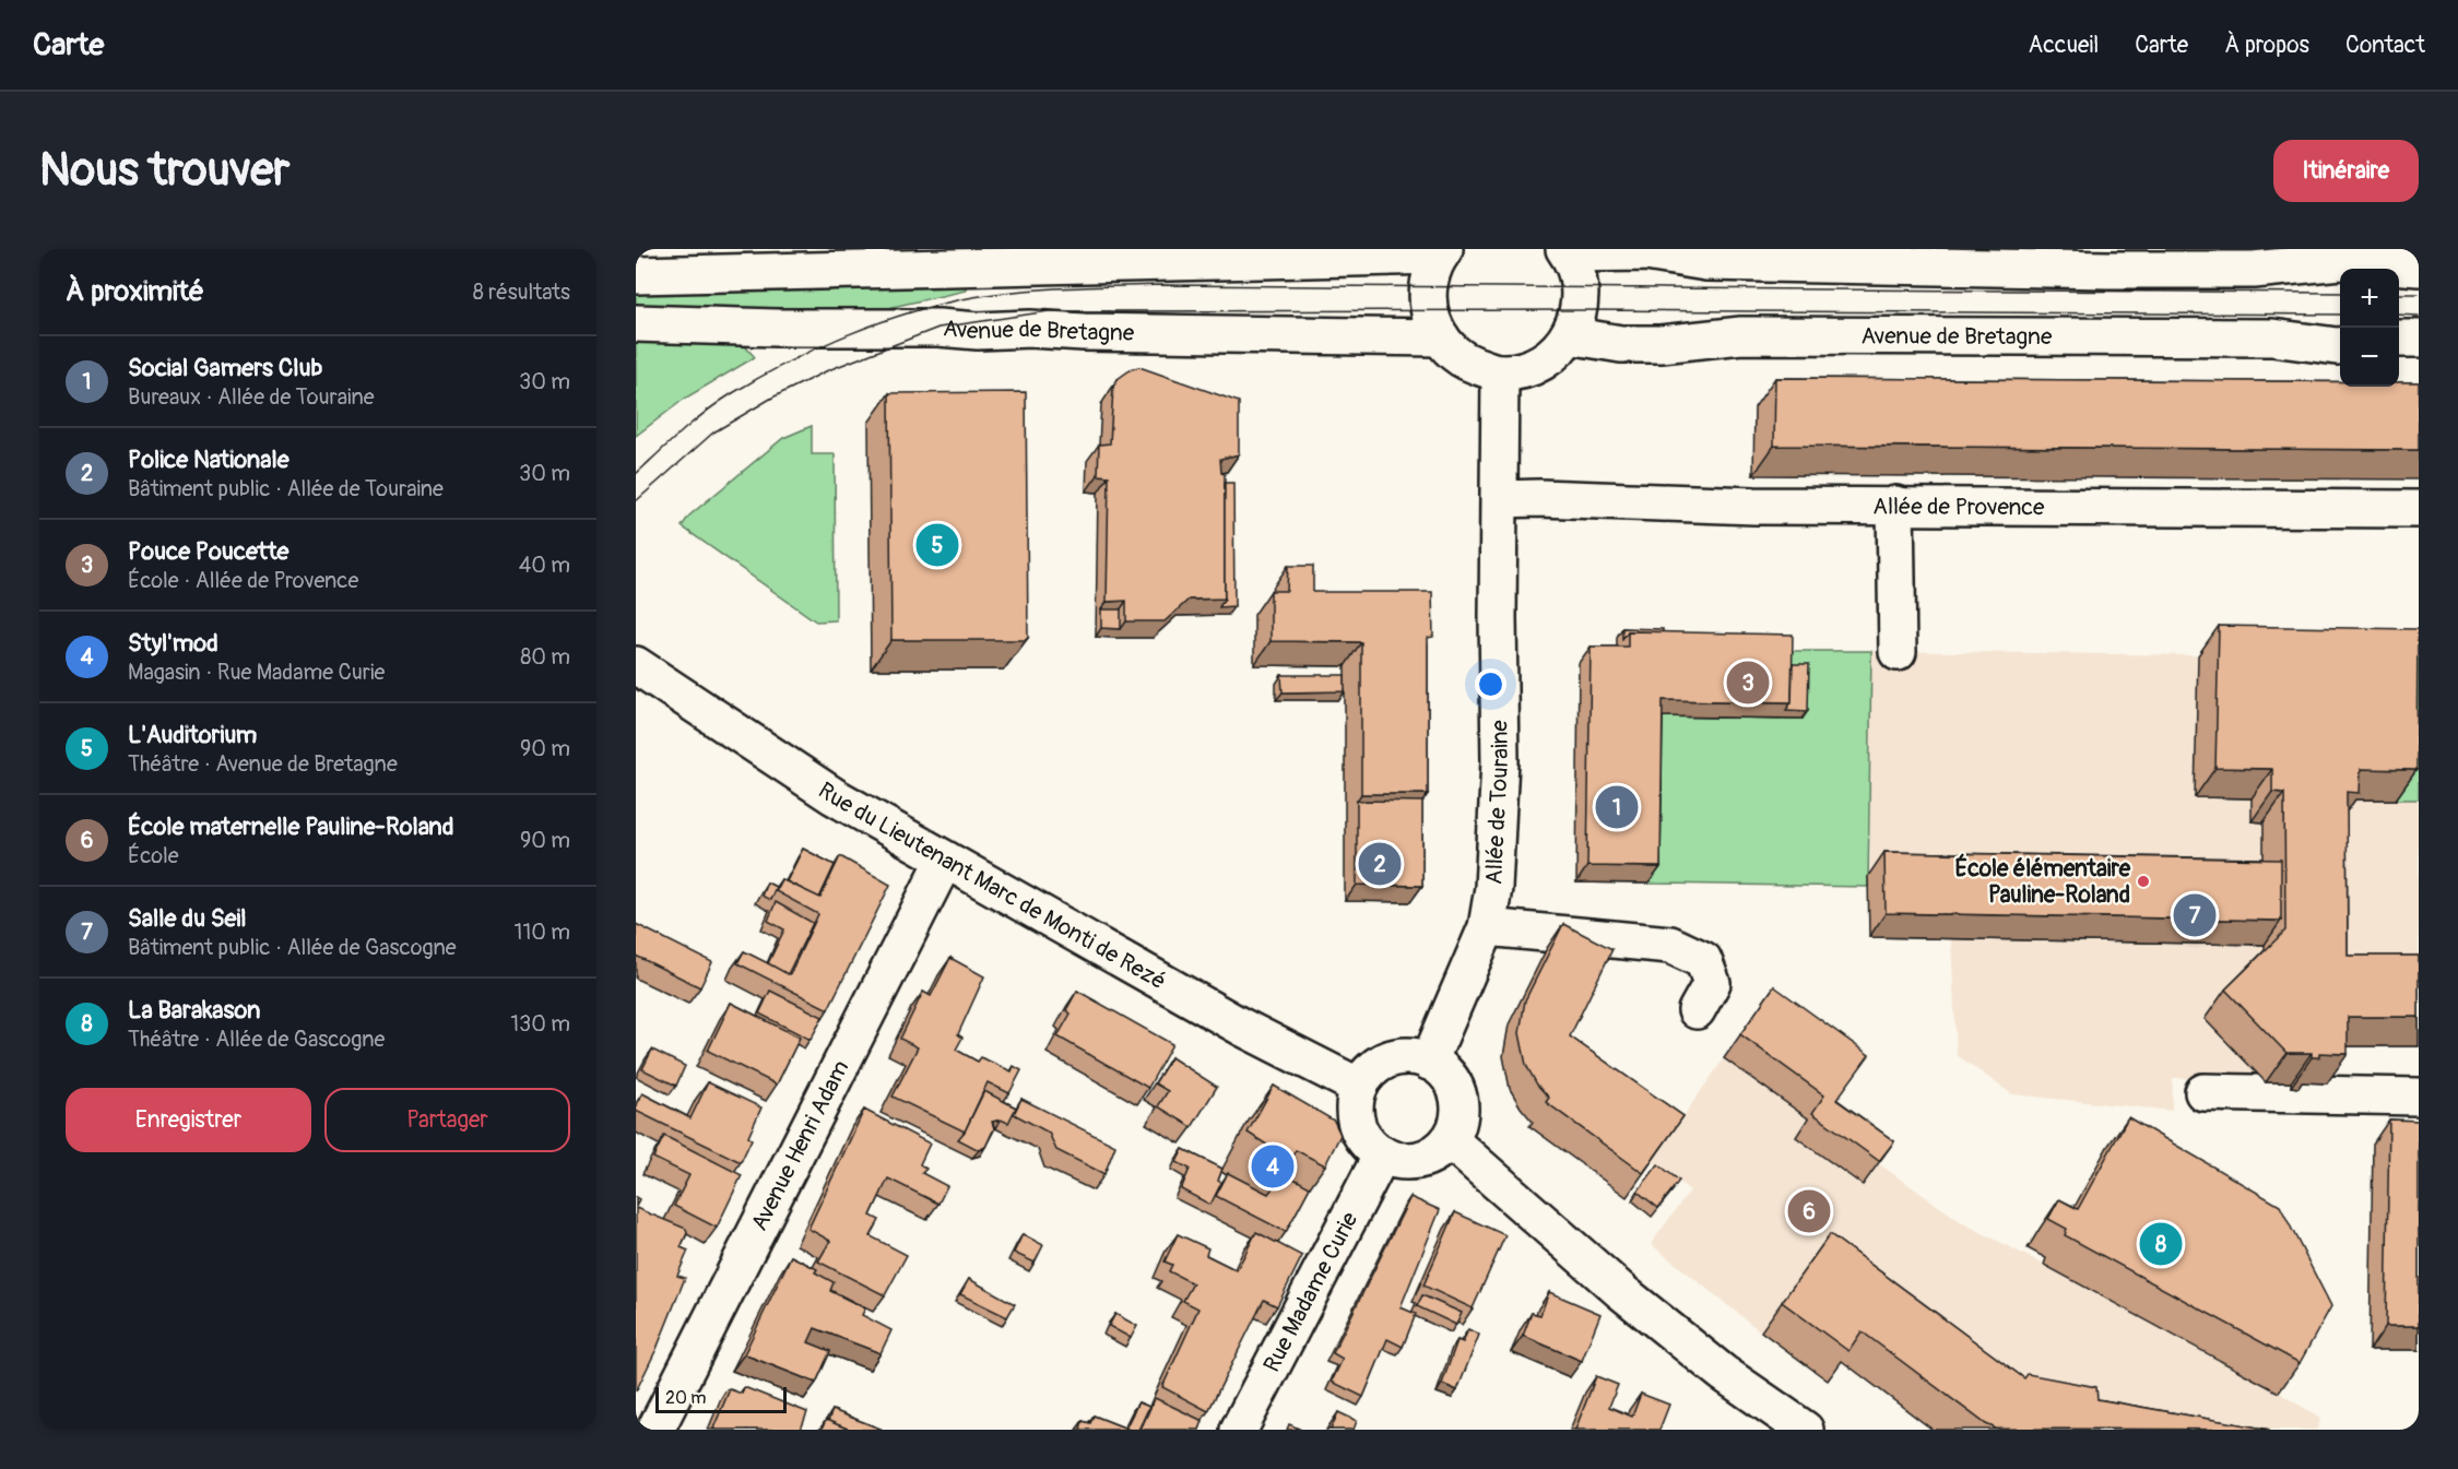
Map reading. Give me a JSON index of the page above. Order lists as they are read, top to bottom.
{
  "streets": {
    "street": [
      "Avenue de Bretagne",
      "Allée de Provence",
      "Allée de Touraine",
      "Rue du Lieutenant Marc de Monti de Rezé",
      "Avenue Henri Adam",
      "Rue Madame Curie"
    ]
  },
  "crossings": [
    ["Allée de Provence", "Allée de Touraine"],
    ["Allée de Touraine", "Rue du Lieutenant Marc de Monti de Rezé"],
    ["Allée de Touraine", "Rue Madame Curie"],
    ["Rue du Lieutenant Marc de Monti de Rezé", "Avenue Henri Adam"],
    ["Rue du Lieutenant Marc de Monti de Rezé", "Rue Madame Curie"]
  ],
  "places": ["École élémentaire Pauline-Roland"],
  "scale_bar": "20 m",
  "page": {
    "header": "Carte",
    "nav": [
      "Accueil",
      "Carte",
      "À propos",
      "Contact"
    ],
    "buttons": [
      "Itinéraire",
      ["Enregistrer", "Partager"]
    ],
    "title": "Nous trouver",
    "heading": ["À proximité", "8 résultats"],
    "map_buttons": ["+", "−"],
    "list": [
      {
        "mark": "1",
        "name": "Social Gamers Club",
        "note": "Bureaux · Allée de Touraine",
        "value": "30 m"
      },
      {
        "mark": "2",
        "name": "Police Nationale",
        "note": "Bâtiment public · Allée de Touraine",
        "value": "30 m"
      },
      {
        "mark": "3",
        "name": "Pouce Poucette",
        "note": "École · Allée de Provence",
        "value": "40 m"
      },
      {
        "mark": "4",
        "name": "Styl'mod",
        "note": "Magasin · Rue Madame Curie",
        "value": "80 m"
      },
      {
        "mark": "5",
        "name": "L'Auditorium",
        "note": "Théâtre · Avenue de Bretagne",
        "value": "90 m"
      },
      {
        "mark": "6",
        "name": "École maternelle Pauline-Roland",
        "note": "École",
        "value": "90 m"
      },
      {
        "mark": "7",
        "name": "Salle du Seil",
        "note": "Bâtiment public · Allée de Gascogne",
        "value": "110 m"
      },
      {
        "mark": "8",
        "name": "La Barakason",
        "note": "Théâtre · Allée de Gascogne",
        "value": "130 m"
      }
    ],
    "pins": [
      "5",
      "3",
      "1",
      "2",
      "7",
      "4",
      "6",
      "8"
    ],
    "scale": "20 m"
  }
}
